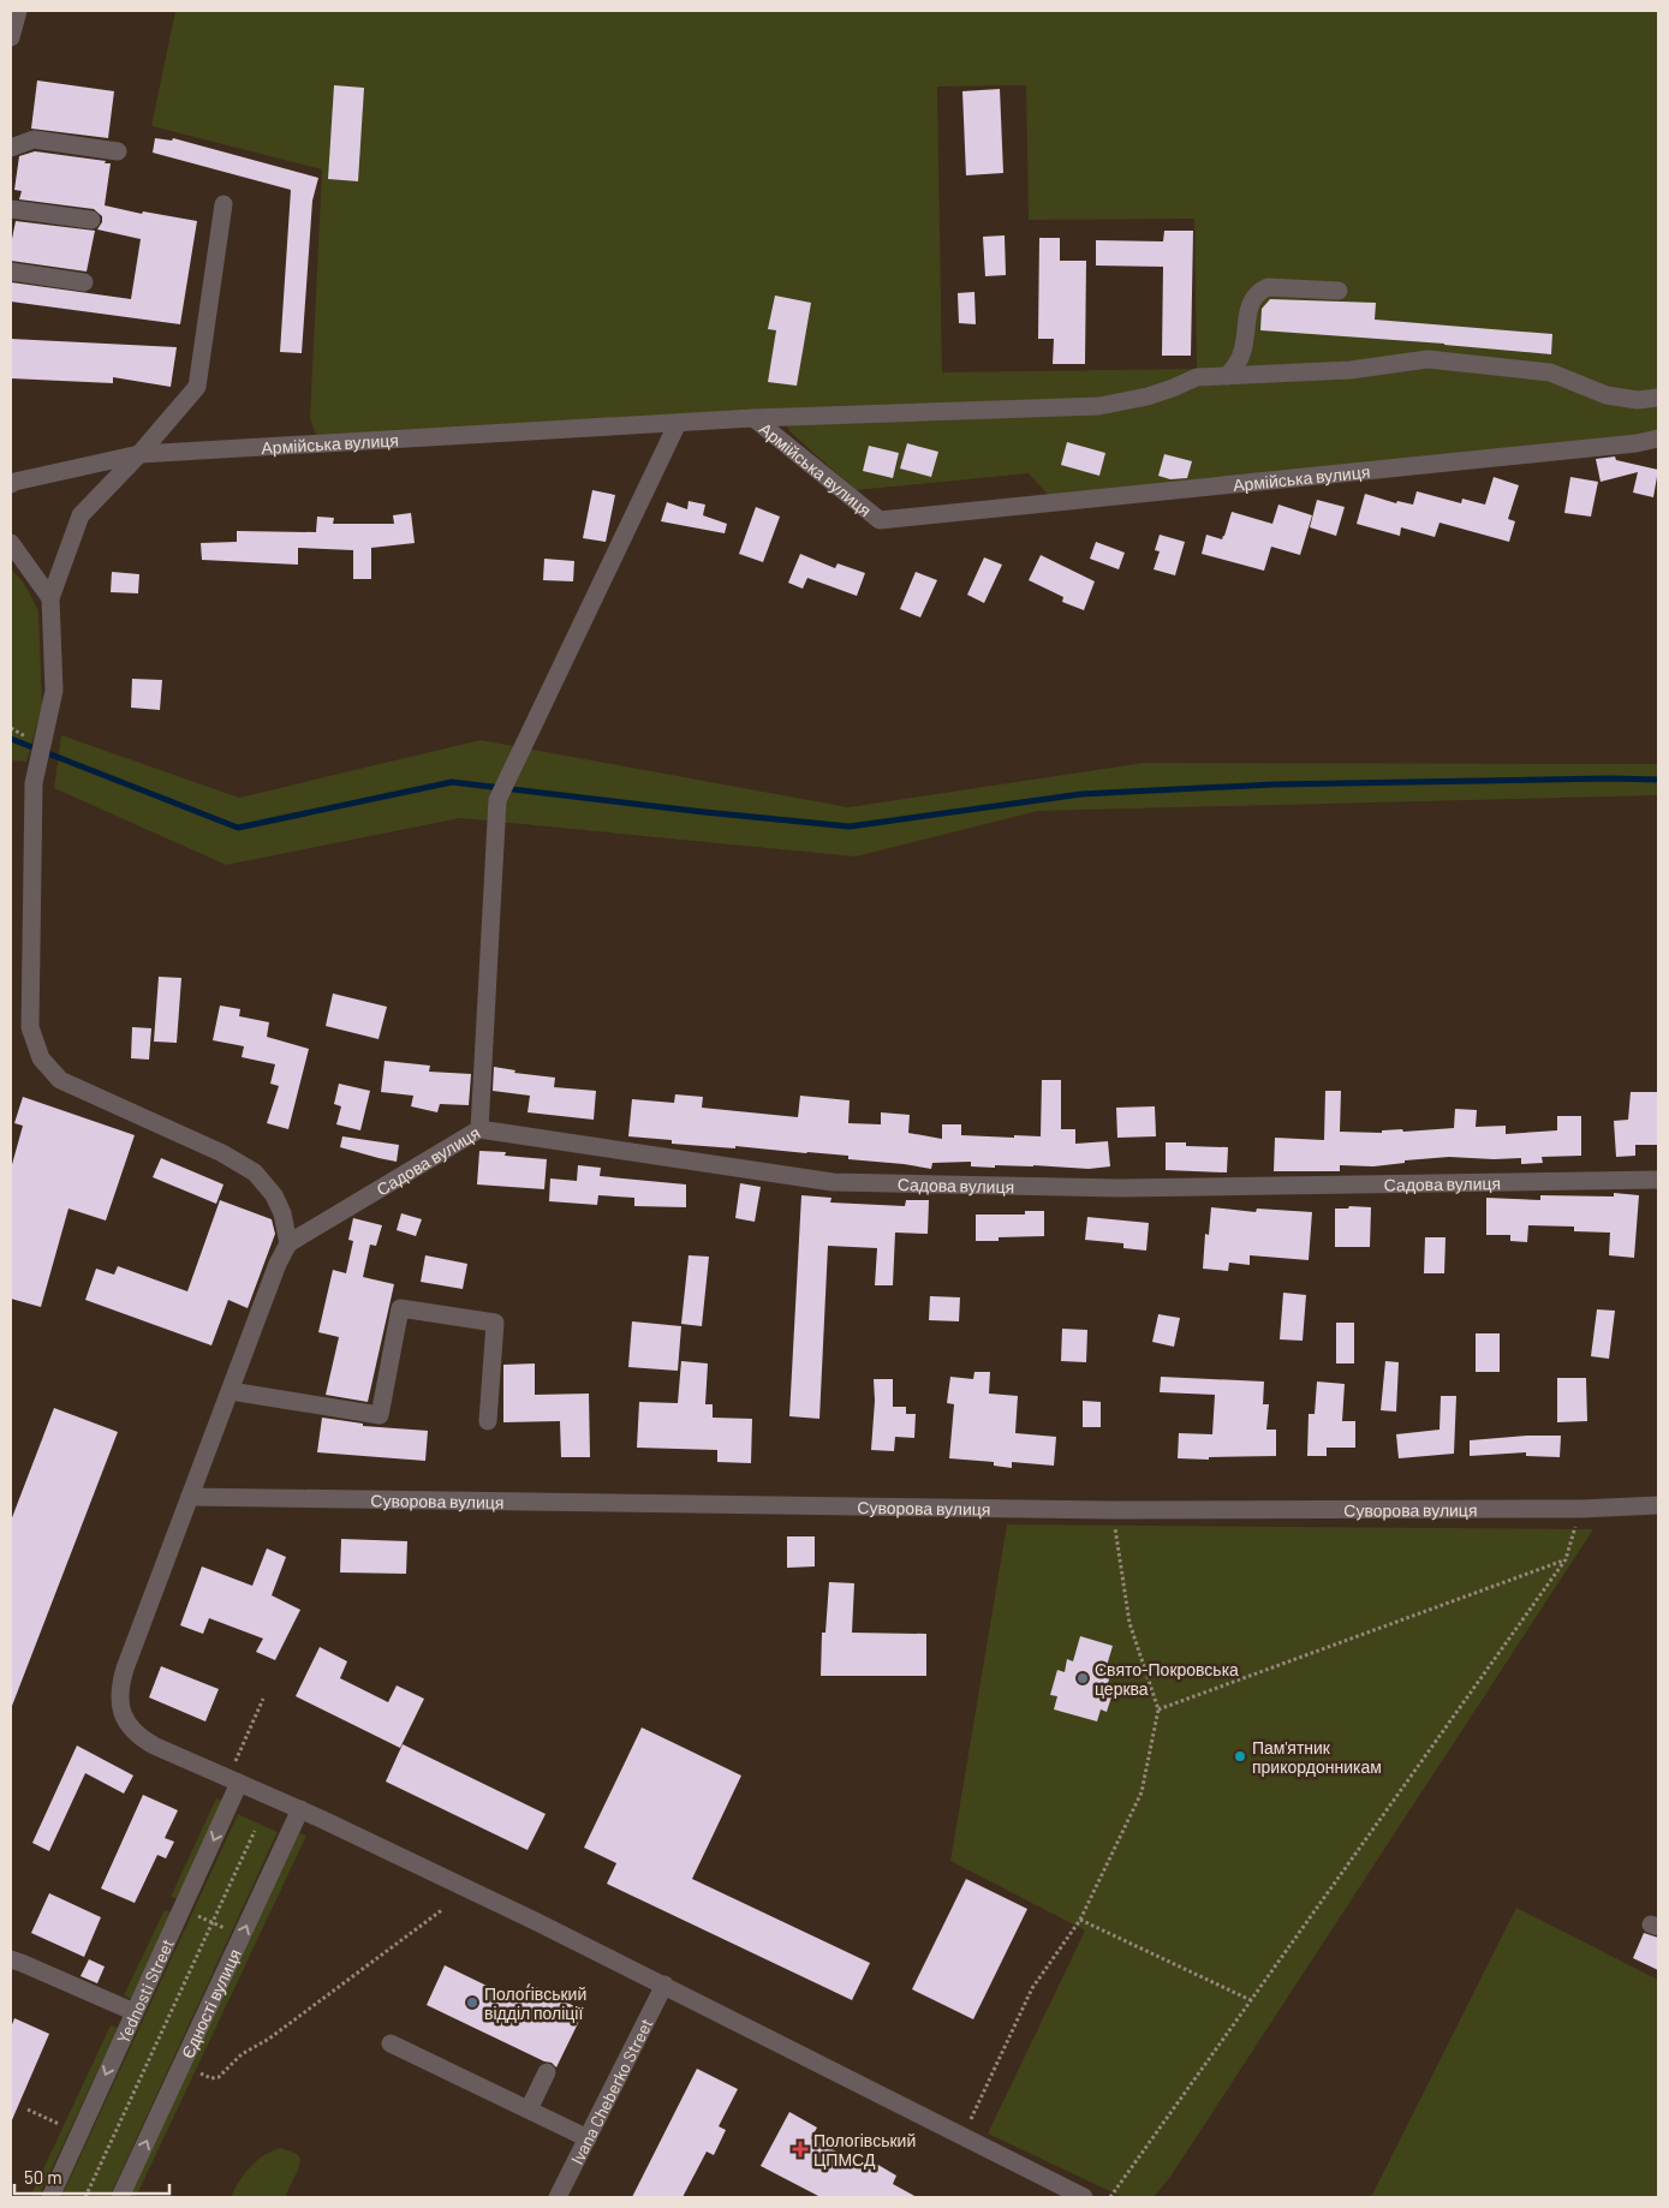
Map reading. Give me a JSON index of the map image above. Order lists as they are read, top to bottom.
{
  "streets": {
    "street": [
      "Армійська вулиця",
      "Садова вулиця",
      "Суворова вулиця",
      "Yednosti Street",
      "Єдності вулиця",
      "Ivana Cheberko Street"
    ]
  },
  "one_way": ["Yednosti Street", "Єдності вулиця"],
  "places": {
    "other": ["Свято-Покровська церква", "Пам'ятник прикордонникам", "Пологівський відділ поліції"],
    "health": ["Пологівський ЦПМСД"]
  },
  "scale_bar": "50 m"
}
